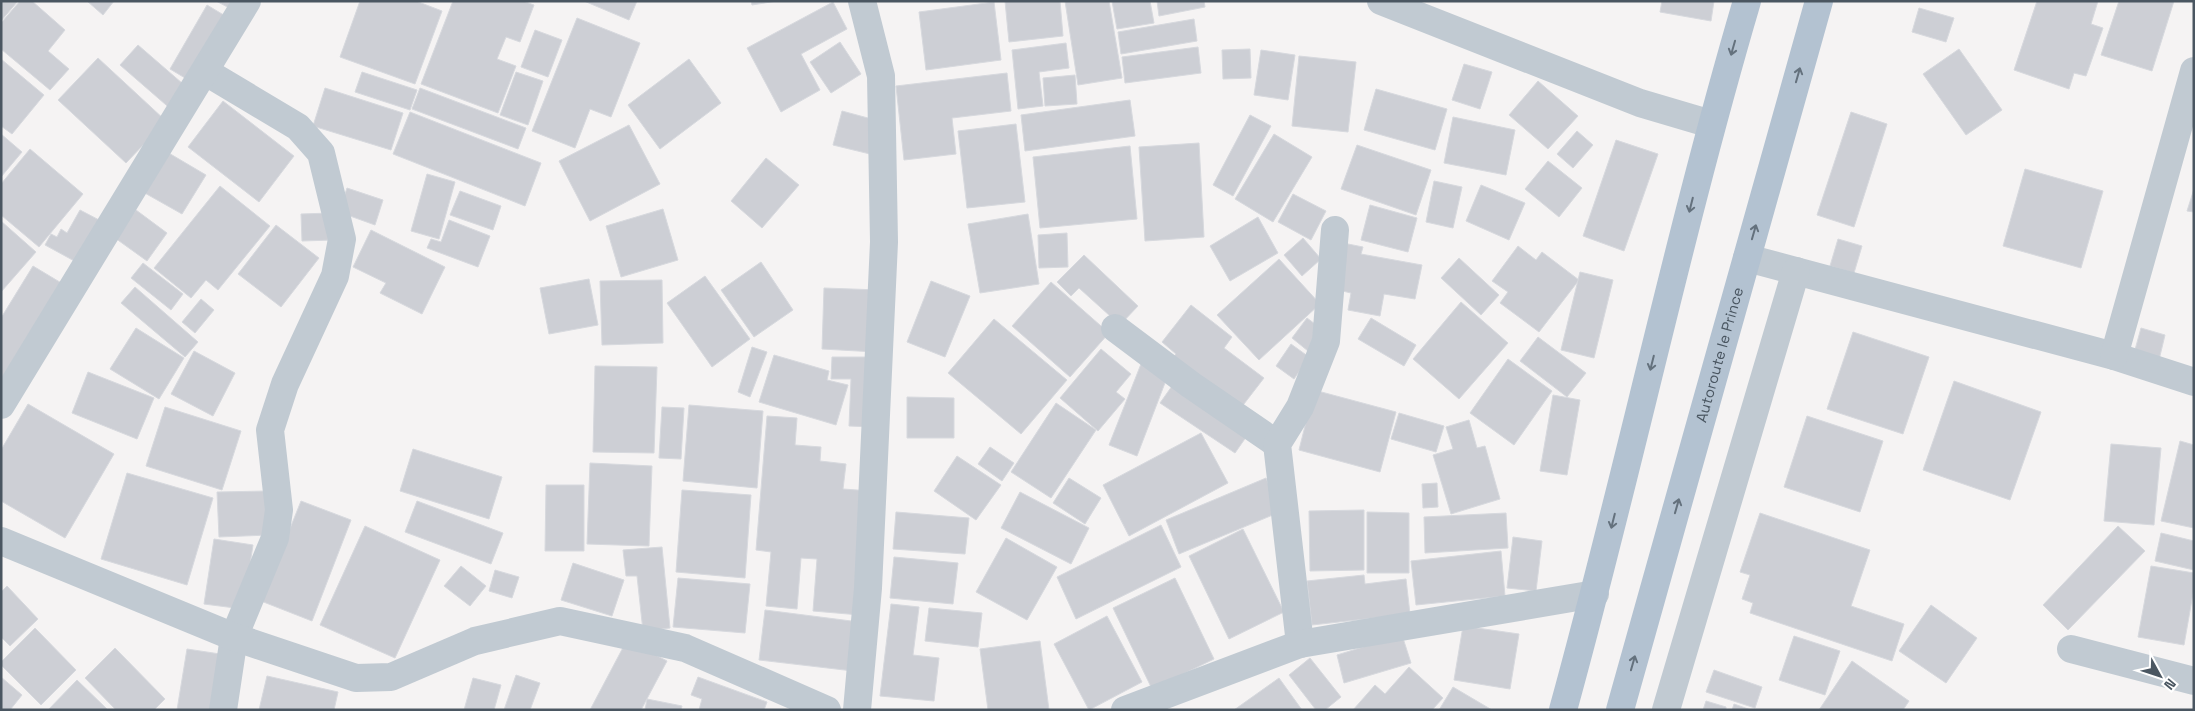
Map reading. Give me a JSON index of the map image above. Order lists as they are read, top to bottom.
{
  "streets": {
    "main road": ["Autoroute le Prince"]
  },
  "north": "bottom right"
}
